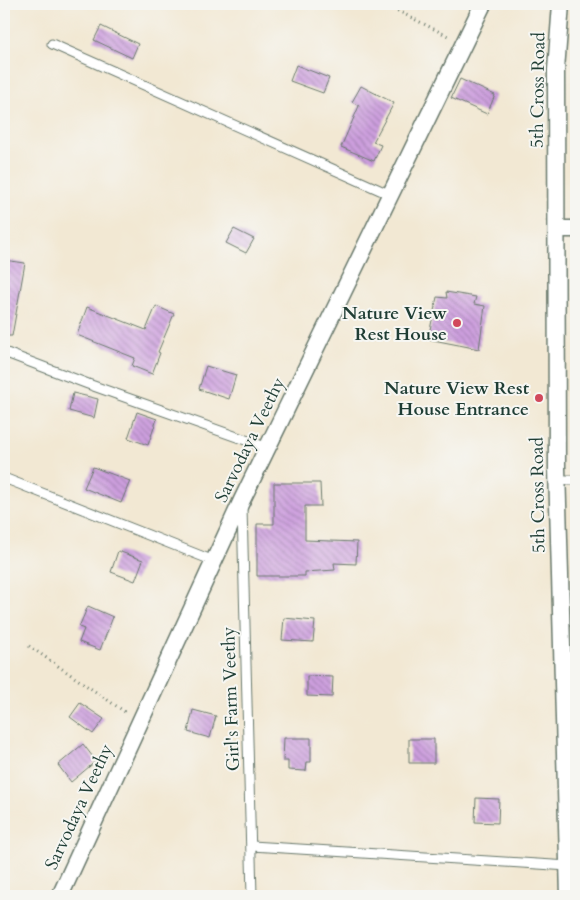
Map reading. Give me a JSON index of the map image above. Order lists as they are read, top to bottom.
{
  "streets": {
    "street": ["5th Cross Road", "Sarvodaya Veethy"],
    "lane": ["Girl's Farm Veethy"]
  },
  "crossings": [
    ["Sarvodaya Veethy", "Girl's Farm Veethy"]
  ],
  "places": ["Nature View Rest House", "Nature View Rest House Entrance"]
}
